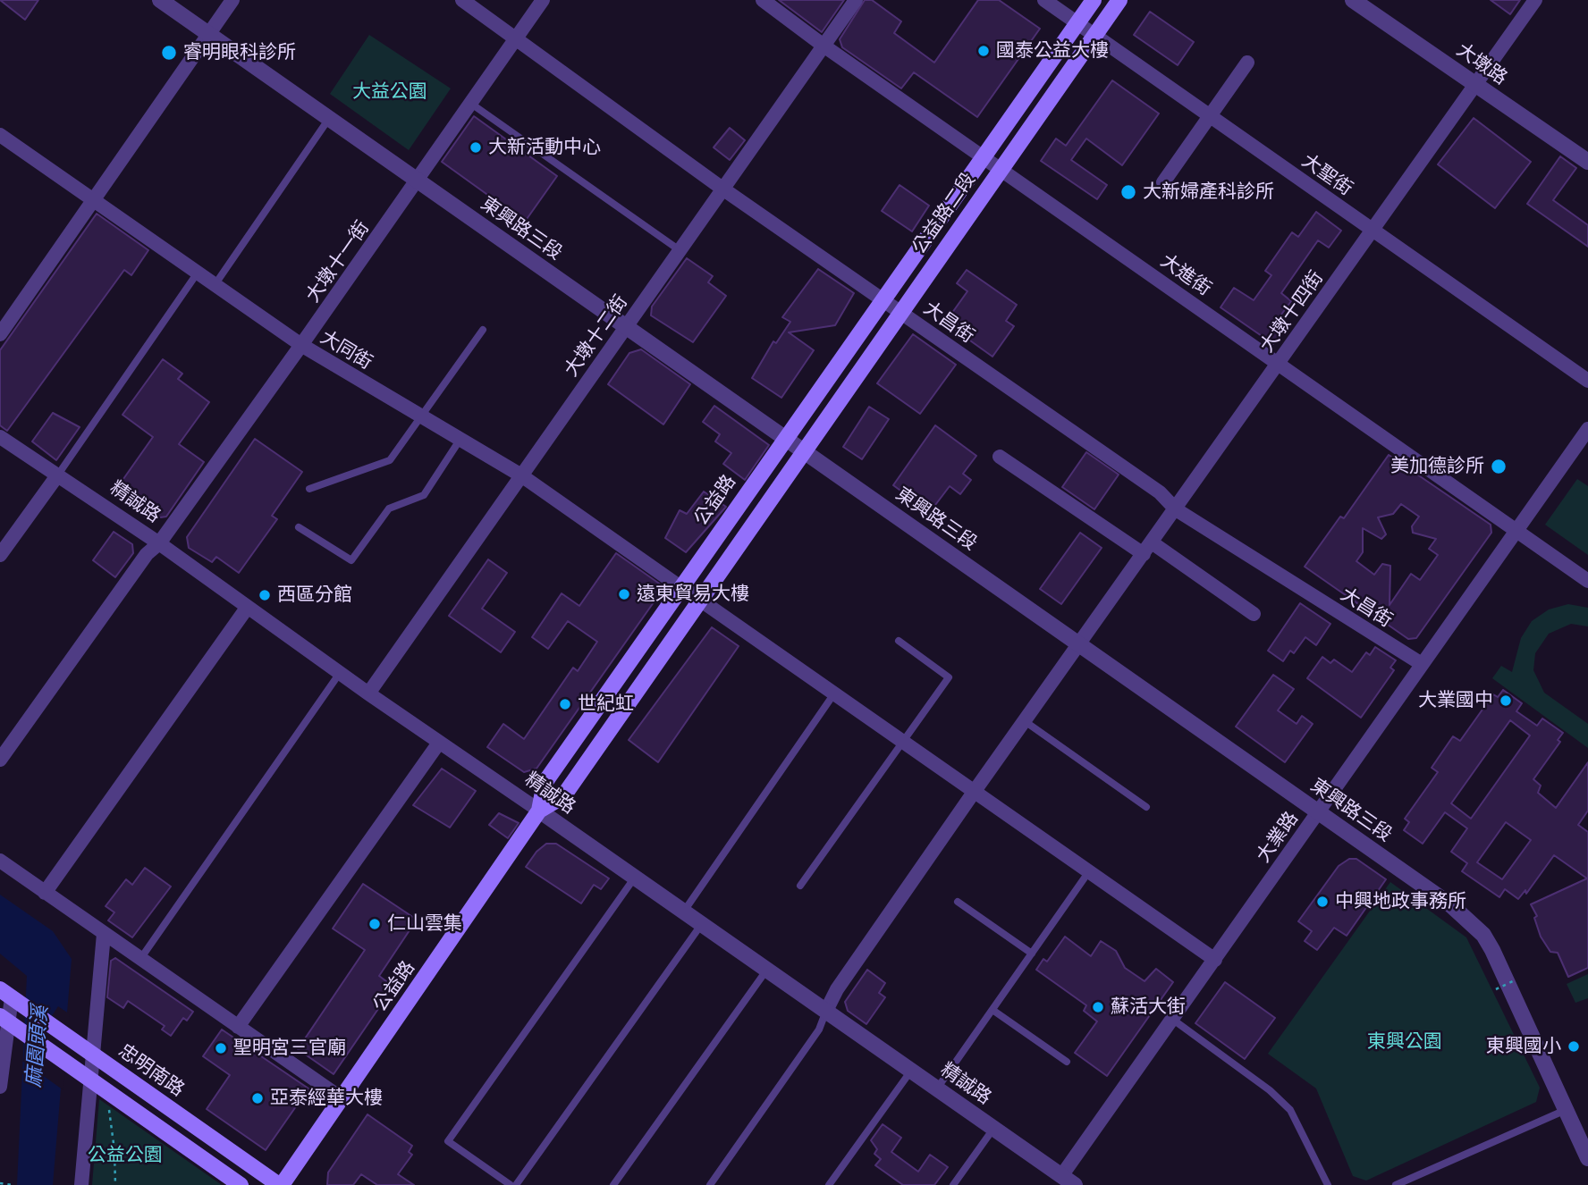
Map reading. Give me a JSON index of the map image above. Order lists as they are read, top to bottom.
{
  "streets": {
    "main road": ["公益路二段", "公益路", "忠明南路"],
    "street": [
      "大墩路",
      "大聖街",
      "東興路三段",
      "大墩十一街",
      "大進街",
      "大墩十四街",
      "大昌街",
      "大墩十二街",
      "大同街",
      "精誠路",
      "大業路"
    ]
  },
  "crossings": [
    ["大墩路", "大墩十四街"],
    ["大聖街", "公益路二段"],
    ["大聖街", "大墩十四街"],
    ["公益路二段", "東興路三段"],
    ["公益路二段", "大進街"],
    ["公益路二段", "大昌街"],
    ["公益路二段", "公益路"],
    ["東興路三段", "大墩十一街"],
    ["東興路三段", "大墩十四街"],
    ["東興路三段", "大墩十二街"],
    ["東興路三段", "公益路"],
    ["東興路三段", "大業路"],
    ["大墩十一街", "大昌街"],
    ["大墩十一街", "大同街"],
    ["大墩十一街", "精誠路"],
    ["大進街", "大墩十四街"],
    ["大進街", "大墩十二街"],
    ["大進街", "大業路"],
    ["大墩十四街", "大昌街"],
    ["大墩十四街", "精誠路"],
    ["大昌街", "大墩十二街"],
    ["大昌街", "大業路"],
    ["大墩十二街", "大同街"],
    ["大墩十二街", "精誠路"],
    ["大同街", "公益路"],
    ["公益路", "精誠路"],
    ["公益路", "忠明南路"],
    ["精誠路", "大業路"]
  ],
  "water": ["麻園頭溪"],
  "parks": ["大益公園", "東興公園", "公益公園"],
  "places": [
    "國泰公益大樓",
    "睿明眼科診所",
    "大新活動中心",
    "大新婦產科診所",
    "美加德診所",
    "遠東貿易大樓",
    "西區分館",
    "大業國中",
    "世紀虹",
    "中興地政事務所",
    "仁山雲集",
    "蘇活大街",
    "東興國小",
    "聖明宮三官廟",
    "亞泰經華大樓"
  ]
}
